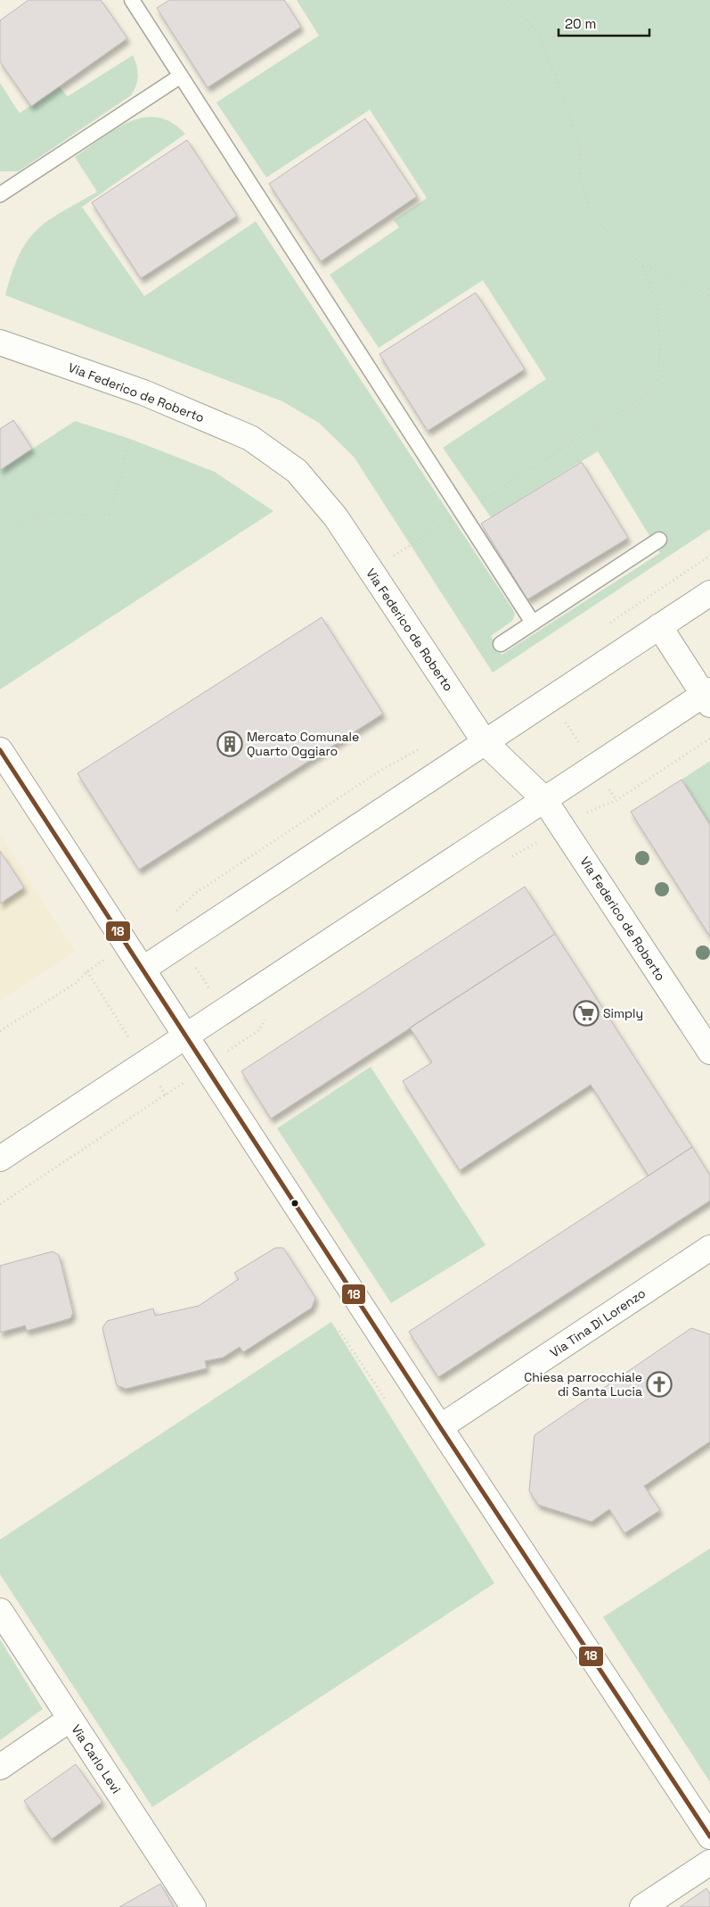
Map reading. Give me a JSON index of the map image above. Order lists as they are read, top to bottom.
{
  "streets": {
    "street": ["Via Federico de Roberto", "Via Tina Di Lorenzo", "Via Carlo Levi"]
  },
  "places": {
    "building": ["Mercato Comunale Quarto Oggiaro"],
    "supermarket": ["Simply"],
    "church": ["Chiesa parrocchiale di Santa Lucia"]
  },
  "lines": ["transit line 18"],
  "scale_bar": "20 m"
}
